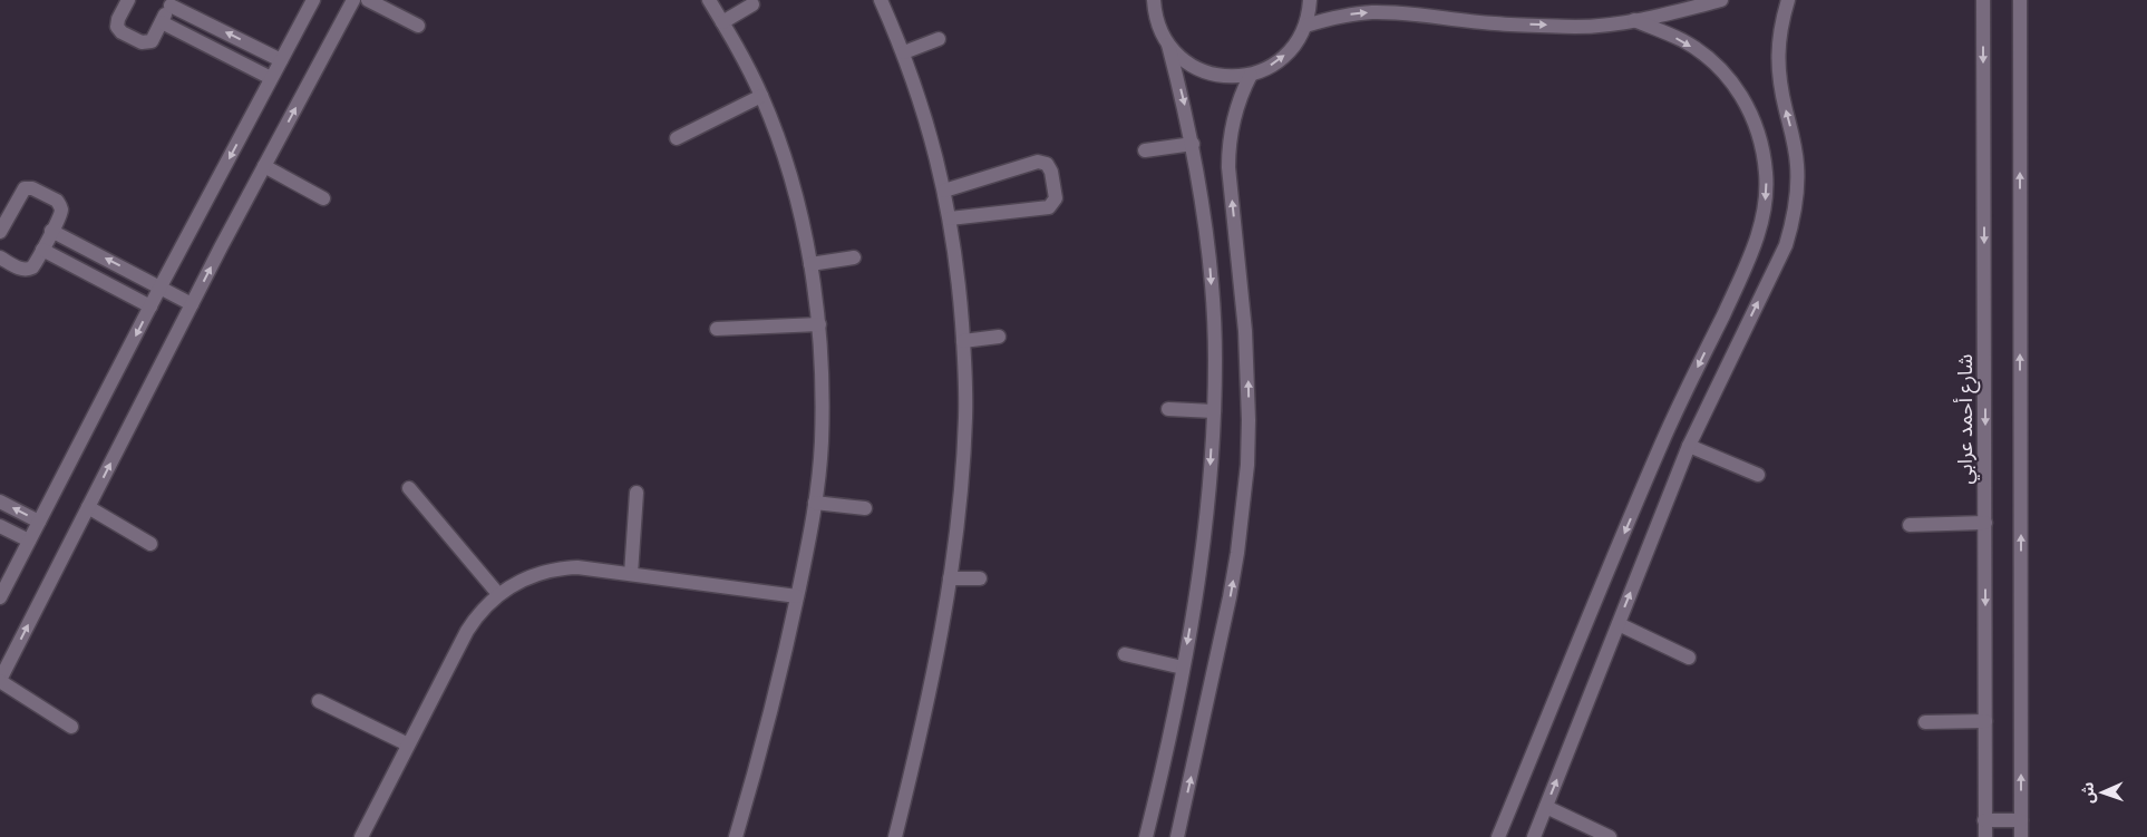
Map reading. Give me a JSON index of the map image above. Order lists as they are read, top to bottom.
{
  "streets": {
    "street": ["شارع أحمد عرابي"]
  },
  "north": "left"
}
